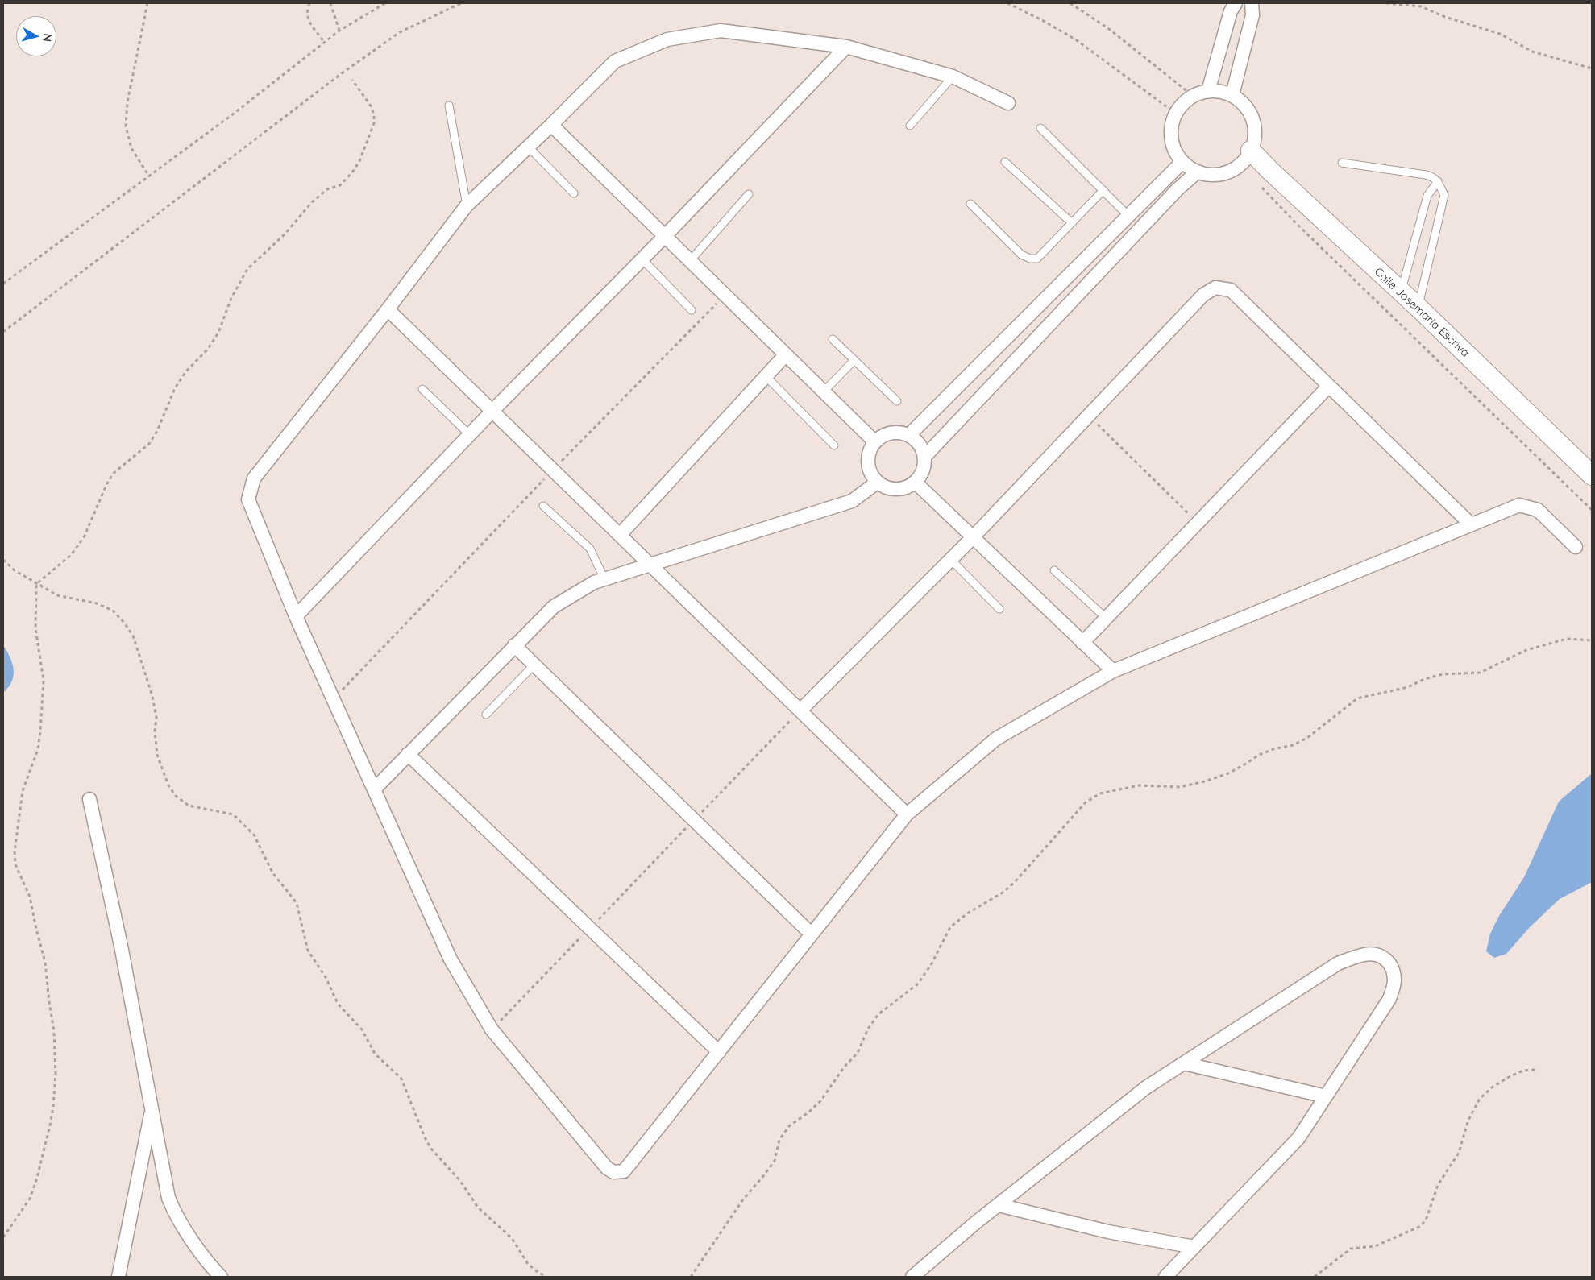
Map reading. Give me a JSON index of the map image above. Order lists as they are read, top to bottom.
{
  "streets": {
    "street": ["Calle Josemaría Escrivá"]
  },
  "north": "right"
}
